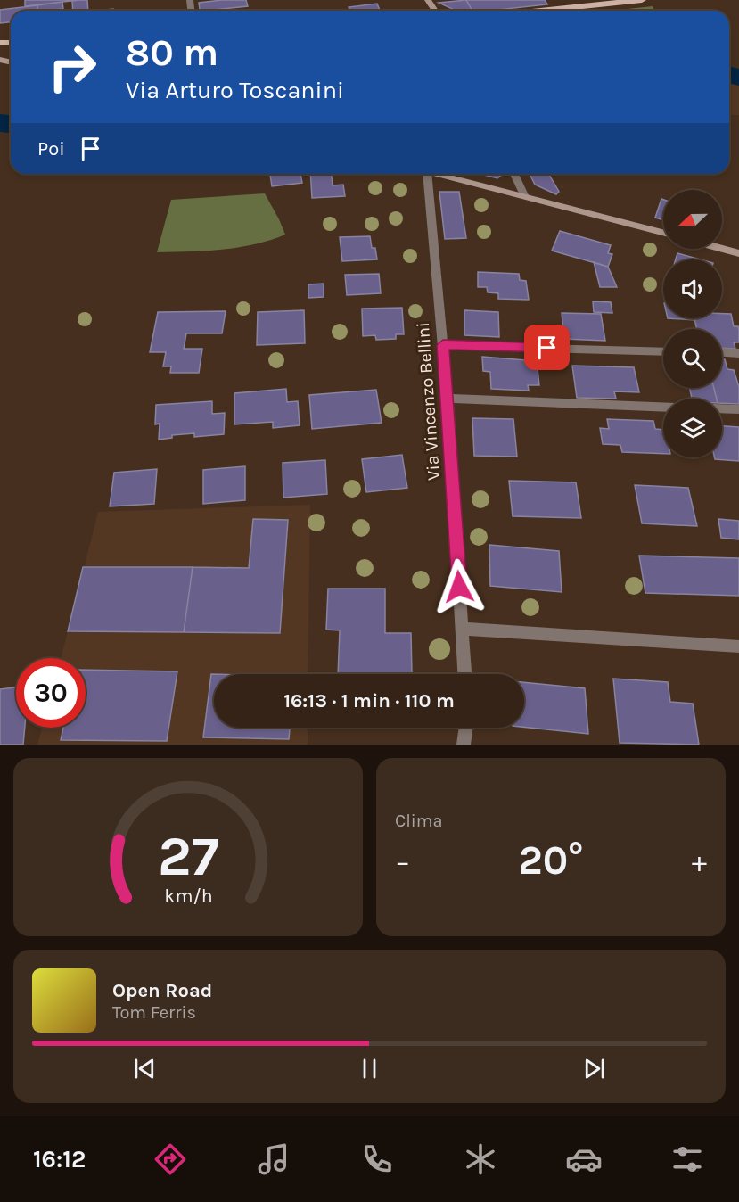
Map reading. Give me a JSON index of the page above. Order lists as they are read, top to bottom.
{
  "streets": {
    "street": ["Via Vincenzo Bellini"]
  },
  "north": "left",
  "page": {
    "turn": ["80 m", "Via Arturo Toscanini"],
    "then": "Poi",
    "limit": "30",
    "trip": "16:13 · 1 min · 110 m",
    "tile": "Clima",
    "heat": ["−", "20°", "+"],
    "song": ["Open Road", "Tom Ferris"],
    "tabs": "16:12",
    "gauge": ["27", "km/h"]
  }
}
